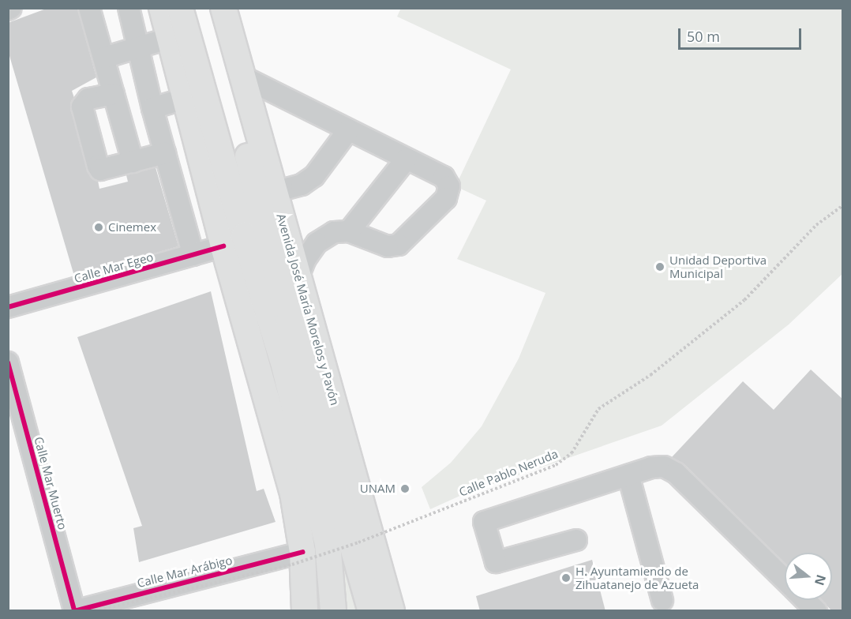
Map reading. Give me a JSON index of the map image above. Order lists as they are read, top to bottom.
{
  "streets": {
    "main road": ["Avenida José María Morelos y Pavón"],
    "street": ["Calle Mar Egeo", "Calle Mar Muerto", "Calle Mar Arábigo"],
    "path": ["Calle Pablo Neruda"]
  },
  "crossings": [
    ["Calle Mar Muerto", "Calle Mar Arábigo"]
  ],
  "places": [
    "Cinemex",
    "Unidad Deportiva Municipal",
    "UNAM",
    "H. Ayuntamiendo de Zihuatanejo de Azueta"
  ],
  "scale_bar": "50 m",
  "north": "right"
}
